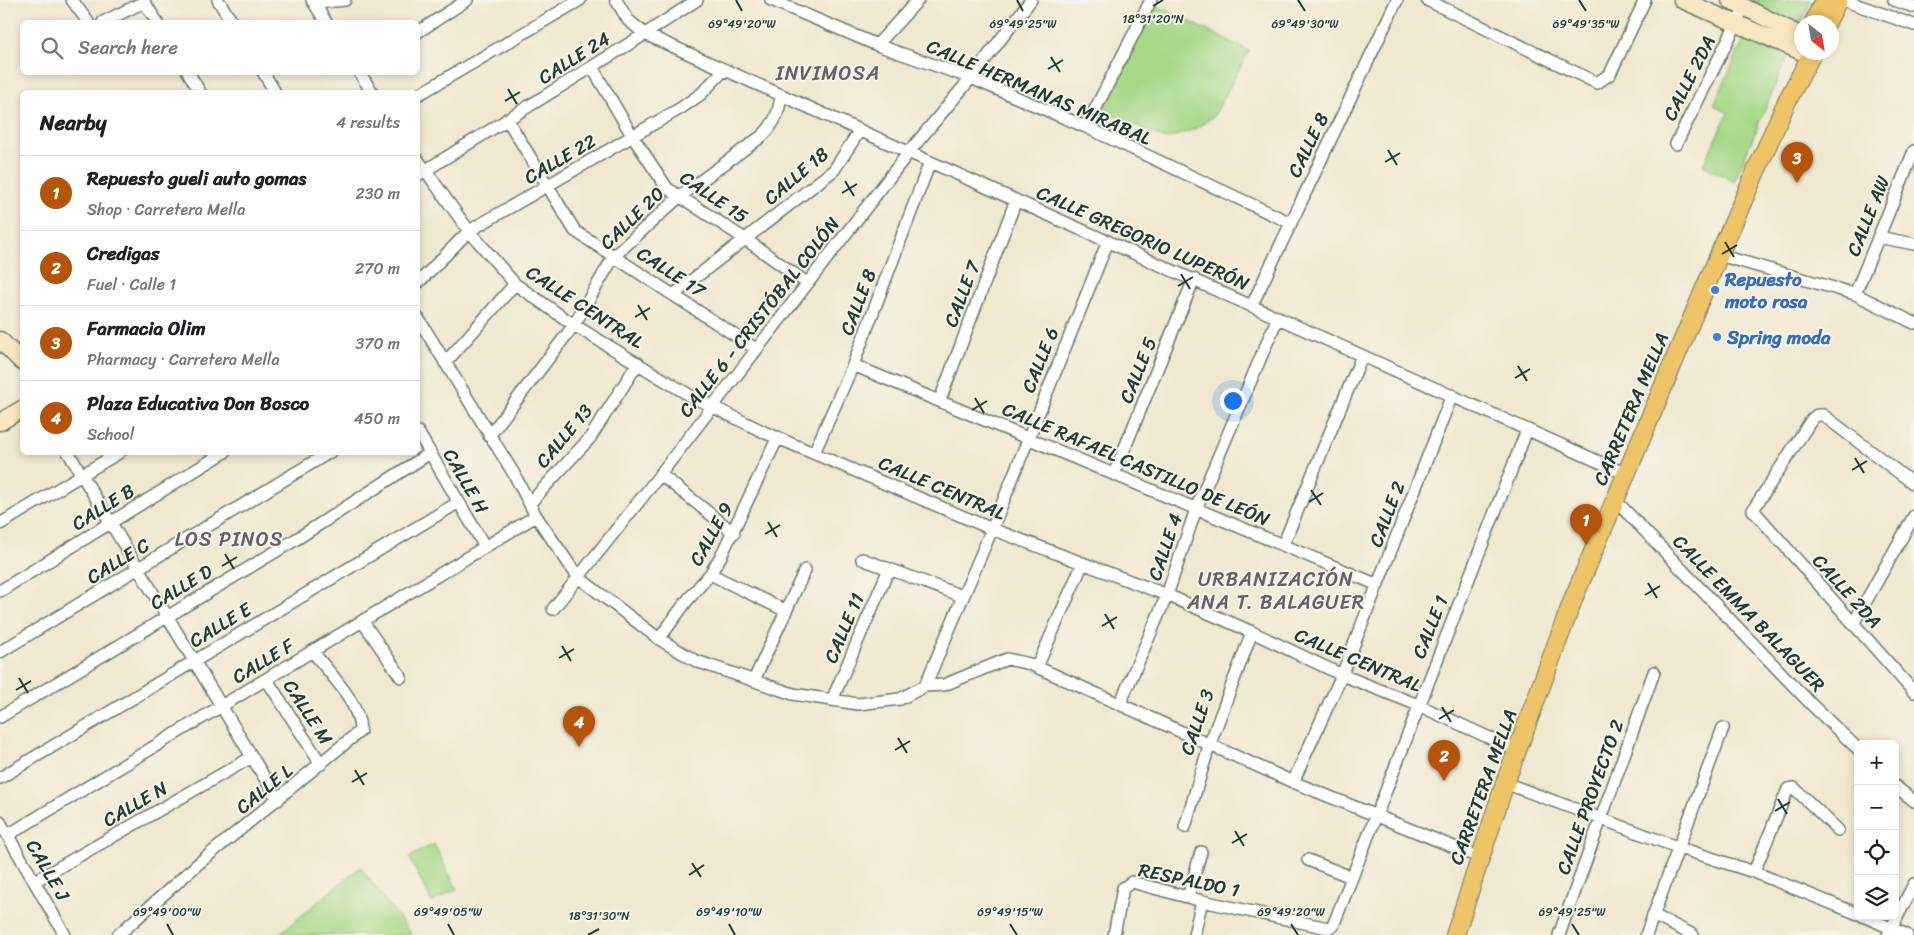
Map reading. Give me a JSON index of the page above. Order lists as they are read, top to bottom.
{
  "streets": {
    "main road": ["CARRETERA MELLA"],
    "street": [
      "CALLE 24",
      "CALLE 2DA",
      "CALLE HERMANAS MIRABAL",
      "CALLE 8",
      "CALLE 22",
      "CALLE 18",
      "CALLE 15",
      "CALLE AW",
      "CALLE 20",
      "CALLE GREGORIO LUPERÓN",
      "CALLE 17",
      "CALLE 7",
      "CALLE CENTRAL",
      "CALLE 6 - CRISTÓBAL COLÓN",
      "CALLE 6",
      "CALLE 5",
      "CALLE 13",
      "CALLE RAFAEL CASTILLO DE LEÓN",
      "CALLE H",
      "CALLE B",
      "CALLE 2",
      "CALLE 9",
      "CALLE 4",
      "CALLE C",
      "CALLE D",
      "CALLE EMMA BALAGUER",
      "CALLE E",
      "CALLE 1",
      "CALLE 11",
      "CALLE F",
      "CALLE M",
      "CALLE 3",
      "CALLE L",
      "CALLE PROYECTO 2",
      "CALLE N",
      "CALLE J",
      "RESPALDO 1"
    ]
  },
  "crossings": [
    ["CALLE 24", "CALLE 15"],
    ["CALLE 24", "CALLE GREGORIO LUPERÓN"],
    ["CALLE 24", "CALLE 17"],
    ["CALLE 24", "CALLE CENTRAL"],
    ["CALLE HERMANAS MIRABAL", "CALLE 8"],
    ["CALLE HERMANAS MIRABAL", "CALLE 6 - CRISTÓBAL COLÓN"],
    ["CALLE 8", "CALLE GREGORIO LUPERÓN"],
    ["CALLE 8", "CALLE CENTRAL"],
    ["CALLE 8", "CALLE RAFAEL CASTILLO DE LEÓN"],
    ["CALLE 22", "CALLE 15"],
    ["CALLE 22", "CALLE GREGORIO LUPERÓN"],
    ["CALLE 22", "CALLE 17"],
    ["CALLE 22", "CALLE CENTRAL"],
    ["CALLE 18", "CALLE 15"],
    ["CALLE 18", "CALLE GREGORIO LUPERÓN"],
    ["CALLE 18", "CALLE 17"],
    ["CALLE 15", "CALLE 20"],
    ["CALLE 15", "CALLE 6 - CRISTÓBAL COLÓN"],
    ["CALLE 20", "CALLE GREGORIO LUPERÓN"],
    ["CALLE 20", "CALLE 17"],
    ["CALLE 20", "CALLE CENTRAL"],
    ["CALLE GREGORIO LUPERÓN", "CALLE 7"],
    ["CALLE GREGORIO LUPERÓN", "CALLE 6 - CRISTÓBAL COLÓN"],
    ["CALLE GREGORIO LUPERÓN", "CALLE 6"],
    ["CALLE GREGORIO LUPERÓN", "CALLE 5"],
    ["CALLE GREGORIO LUPERÓN", "CARRETERA MELLA"],
    ["CALLE GREGORIO LUPERÓN", "CALLE 2"],
    ["CALLE GREGORIO LUPERÓN", "CALLE 4"],
    ["CALLE GREGORIO LUPERÓN", "CALLE 1"],
    ["CALLE 17", "CALLE 6 - CRISTÓBAL COLÓN"],
    ["CALLE 7", "CALLE RAFAEL CASTILLO DE LEÓN"],
    ["CALLE CENTRAL", "CALLE 6 - CRISTÓBAL COLÓN"],
    ["CALLE CENTRAL", "CALLE 6"],
    ["CALLE CENTRAL", "CARRETERA MELLA"],
    ["CALLE CENTRAL", "CALLE 13"],
    ["CALLE CENTRAL", "CALLE 2"],
    ["CALLE CENTRAL", "CALLE 9"],
    ["CALLE CENTRAL", "CALLE 4"],
    ["CALLE CENTRAL", "CALLE 1"],
    ["CALLE CENTRAL", "CALLE 3"],
    ["CALLE 6", "CALLE RAFAEL CASTILLO DE LEÓN"],
    ["CALLE 5", "CALLE RAFAEL CASTILLO DE LEÓN"],
    ["CARRETERA MELLA", "CALLE EMMA BALAGUER"],
    ["CALLE RAFAEL CASTILLO DE LEÓN", "CALLE 2"],
    ["CALLE RAFAEL CASTILLO DE LEÓN", "CALLE 4"],
    ["CALLE H", "CALLE D"],
    ["CALLE H", "CALLE E"],
    ["CALLE H", "CALLE F"],
    ["CALLE 1", "RESPALDO 1"],
    ["CALLE F", "CALLE M"],
    ["CALLE F", "CALLE L"],
    ["CALLE F", "CALLE J"],
    ["CALLE M", "CALLE L"],
    ["CALLE N", "CALLE J"]
  ],
  "districts": ["INVIMOSA", "LOS PINOS", "URBANIZACIÓN ANA T. BALAGUER"],
  "places": ["Repuesto moto rosa", "Spring moda"],
  "north": "bottom right",
  "page": {
    "search": "Search here",
    "heading": ["Nearby", "4 results"],
    "pins": [
      "3",
      "1",
      "4",
      "2"
    ],
    "list": [
      {
        "mark": "1",
        "name": "Repuesto gueli auto gomas",
        "note": "Shop · Carretera Mella",
        "value": "230 m"
      },
      {
        "mark": "2",
        "name": "Credigas",
        "note": "Fuel · Calle 1",
        "value": "270 m"
      },
      {
        "mark": "3",
        "name": "Farmacia Olim",
        "note": "Pharmacy · Carretera Mella",
        "value": "370 m"
      },
      {
        "mark": "4",
        "name": "Plaza Educativa Don Bosco",
        "note": "School",
        "value": "450 m"
      }
    ],
    "map_buttons": ["+", "−"]
  },
  "coordinates": [
    "18°31'20\"N",
    "69°49'20\"W",
    "69°49'25\"W",
    "69°49'30\"W",
    "69°49'35\"W",
    "69°49'00\"W",
    "69°49'05\"W",
    "69°49'10\"W",
    "69°49'15\"W",
    "18°31'30\"N"
  ]
}
